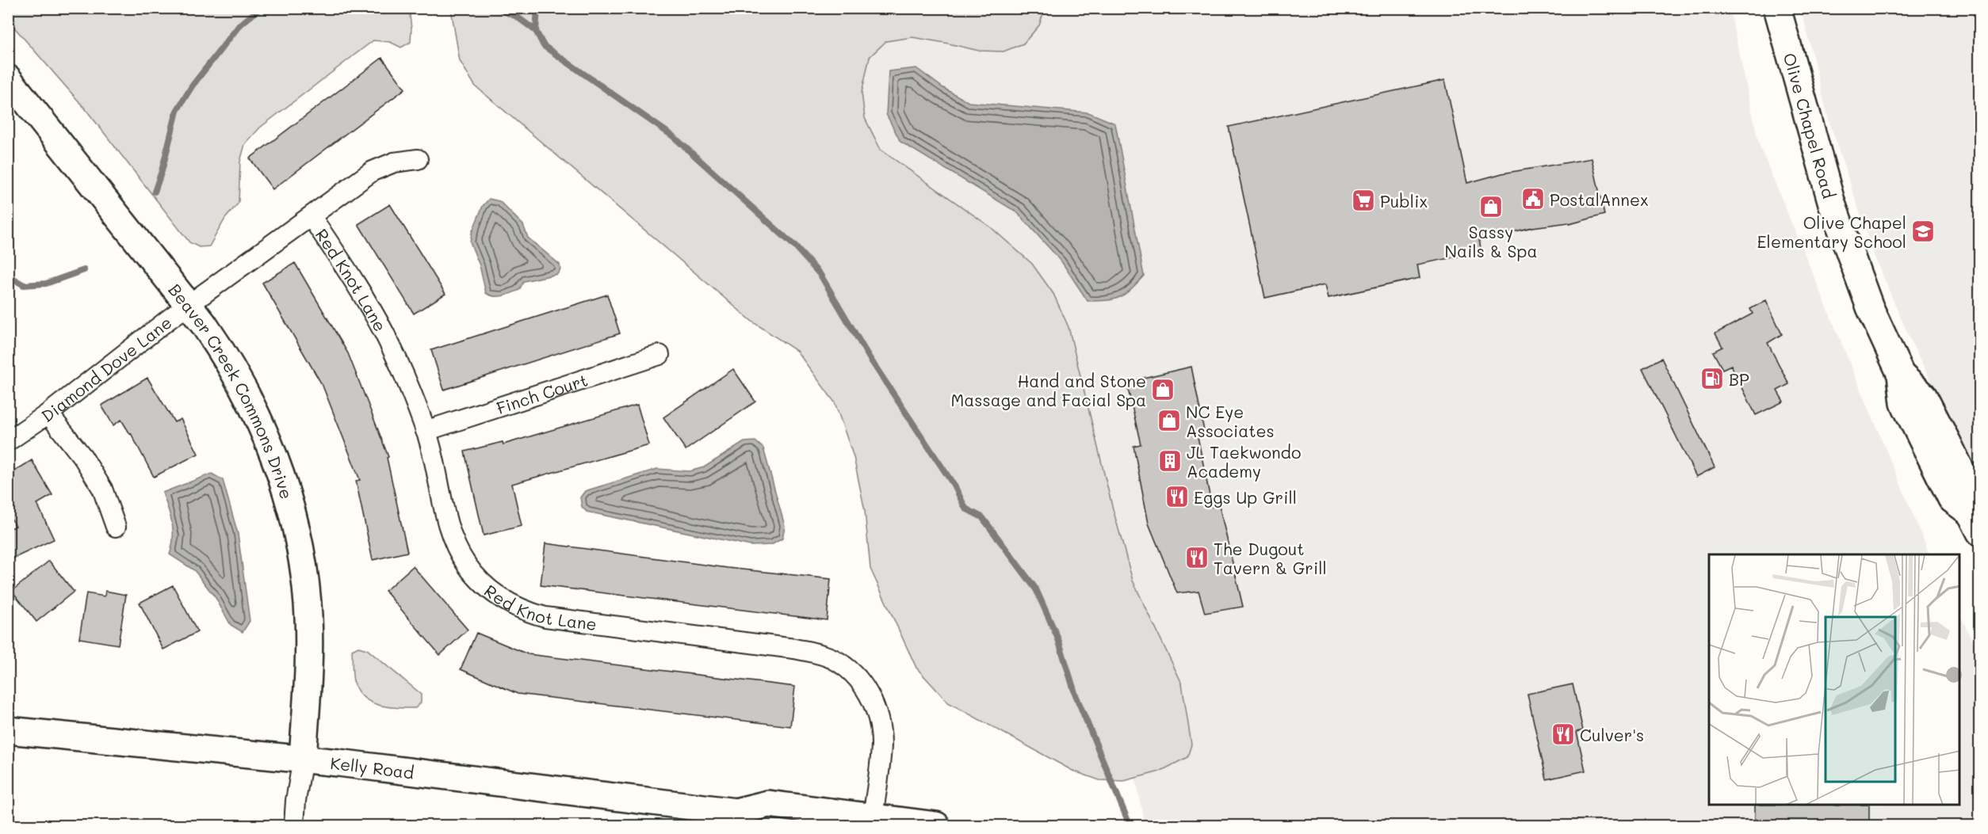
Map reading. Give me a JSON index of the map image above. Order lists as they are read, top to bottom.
{
  "streets": {
    "main road": ["Olive Chapel Road", "Beaver Creek Commons Drive", "Kelly Road"],
    "street": ["Red Knot Lane", "Diamond Dove Lane", "Finch Court"]
  },
  "crossings": [
    ["Red Knot Lane", "Diamond Dove Lane"],
    ["Red Knot Lane", "Finch Court"],
    ["Red Knot Lane", "Kelly Road"],
    ["Diamond Dove Lane", "Beaver Creek Commons Drive"],
    ["Beaver Creek Commons Drive", "Kelly Road"]
  ],
  "places": {
    "public building": ["PostalAnnex"],
    "supermarket": ["Publix"],
    "shop": ["Sassy Nails & Spa", "Hand and Stone Massage and Facial Spa", "NC Eye Associates"],
    "school or university": ["Olive Chapel Elementary School"],
    "fuel station": ["BP"],
    "building": ["JL Taekwondo Academy"],
    "restaurant": ["Eggs Up Grill", "The Dugout Tavern & Grill", "Culver's"]
  }
}
